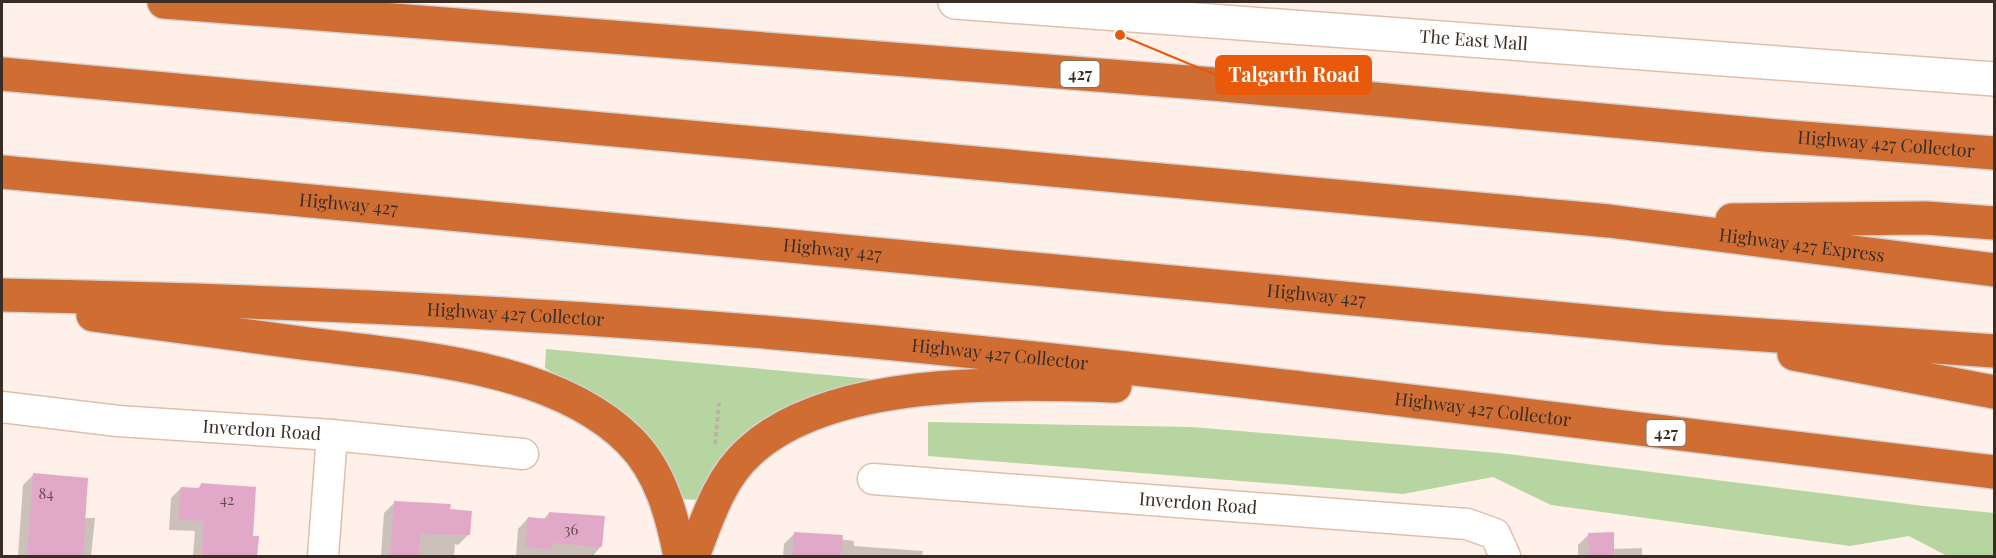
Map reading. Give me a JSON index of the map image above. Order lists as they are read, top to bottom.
{
  "streets": {
    "highway": [
      "427",
      "Highway 427 Collector",
      "Highway 427",
      "Highway 427 Express"
    ],
    "main road": ["The East Mall"],
    "street": ["Inverdon Road"]
  },
  "places": ["Talgarth Road"],
  "house_numbers": ["84", "42", "36"]
}
